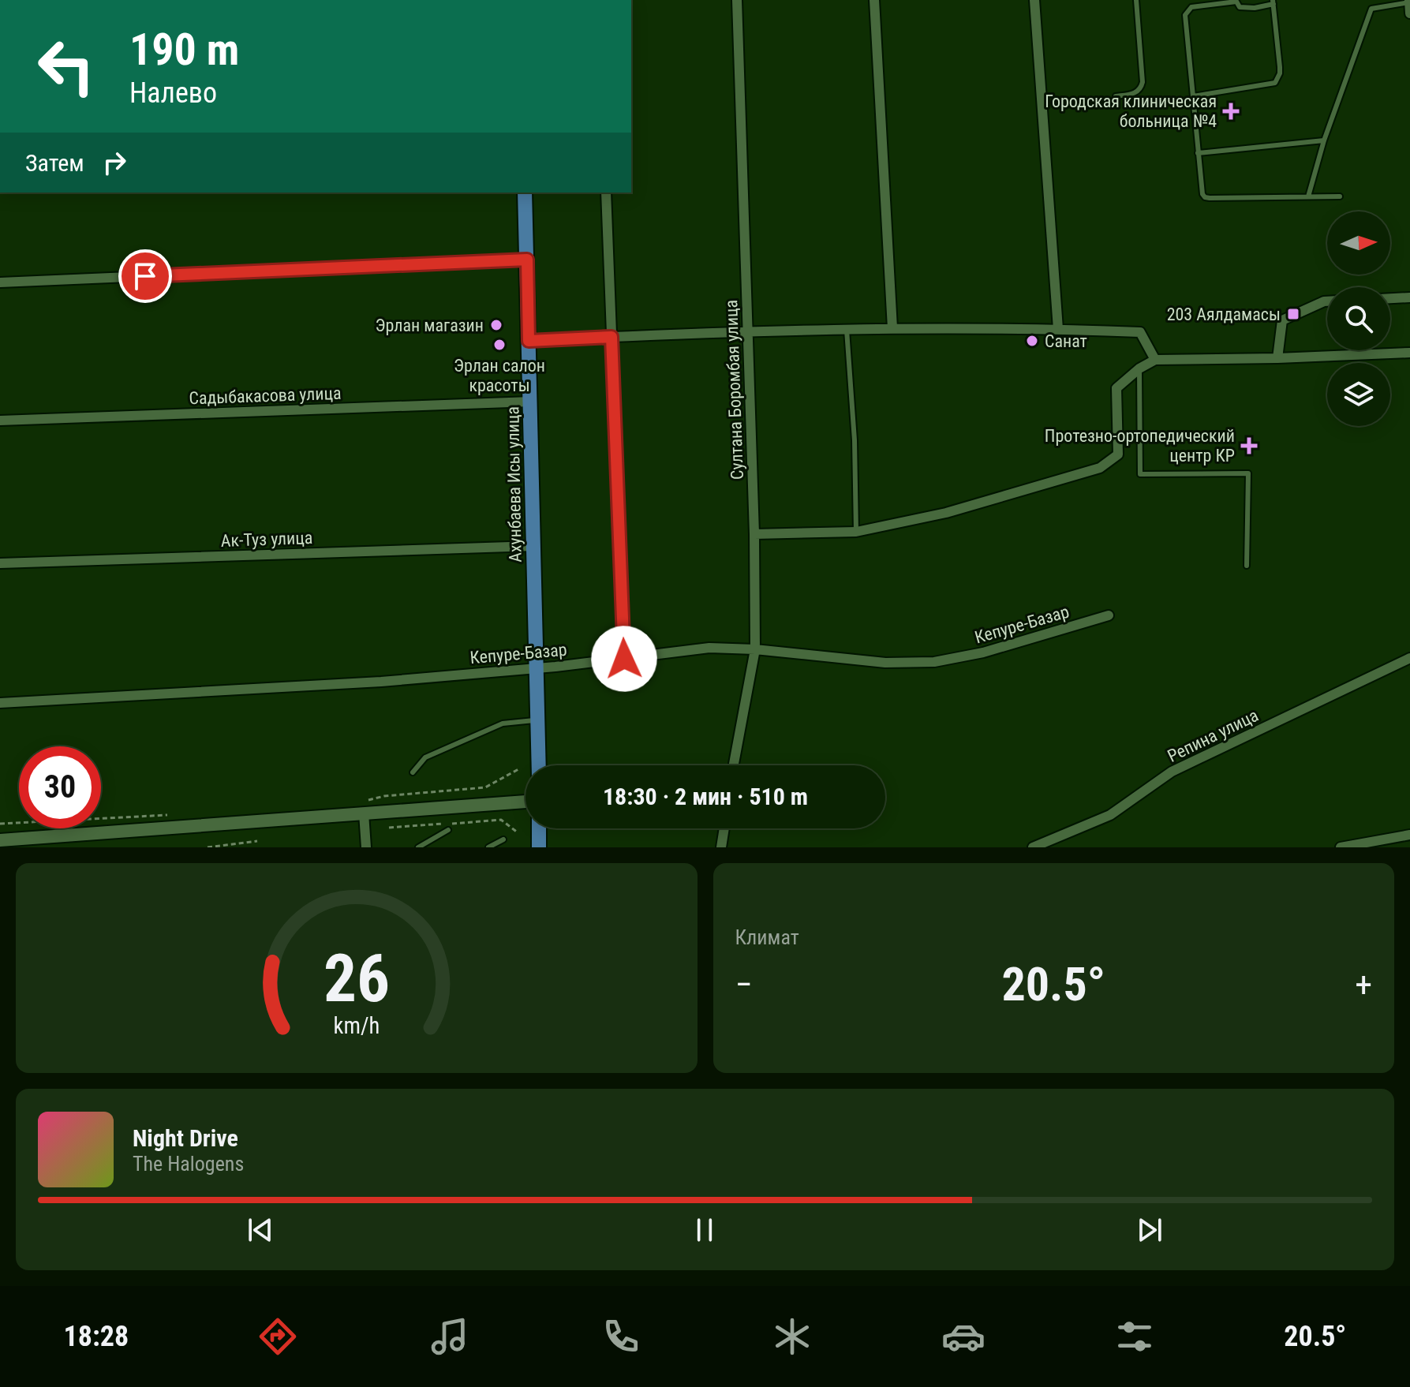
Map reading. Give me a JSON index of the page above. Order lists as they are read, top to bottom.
{
  "streets": {
    "main road": ["Ахунбаева Исы улица"],
    "street": [
      "Султана Боромбая улица",
      "Садыбакасова улица",
      "Ак-Туз улица",
      "Кепуре-Базар",
      "Репина улица"
    ]
  },
  "crossings": [
    ["Султана Боромбая улица", "Кепуре-Базар"],
    ["Садыбакасова улица", "Ахунбаева Исы улица"],
    ["Ахунбаева Исы улица", "Ак-Туз улица"],
    ["Ахунбаева Исы улица", "Кепуре-Базар"]
  ],
  "places": {
    "health": ["Городская клиническая больница №4", "Протезно-ортопедический центр КР"],
    "transit": ["203 Аялдамасы"],
    "other": ["Эрлан магазин", "Санат", "Эрлан салон красоты"]
  },
  "north": "right",
  "page": {
    "turn": ["190 m", "Налево"],
    "then": "Затем",
    "limit": "30",
    "trip": "18:30 · 2 мин · 510 m",
    "tile": "Климат",
    "heat": ["−", "20.5°", "+"],
    "song": ["Night Drive", "The Halogens"],
    "tabs": ["18:28", "20.5°"],
    "gauge": ["26", "km/h"]
  }
}
